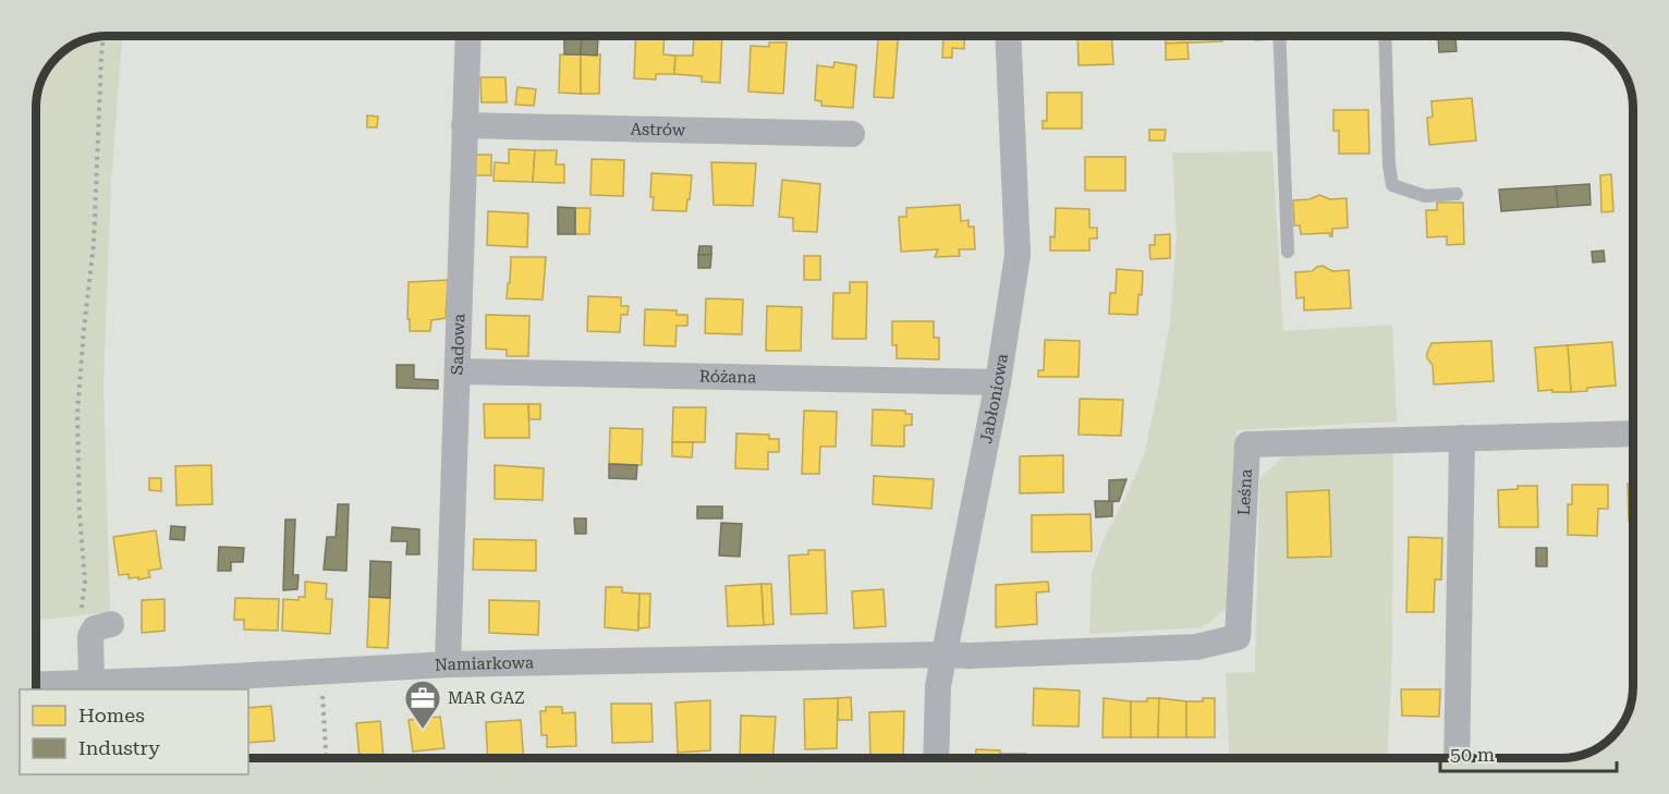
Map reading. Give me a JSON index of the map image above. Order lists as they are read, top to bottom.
{
  "streets": {
    "street": [
      "Astrów",
      "Sadowa",
      "Różana",
      "Jabłoniowa",
      "Leśna",
      "Namiarkowa"
    ]
  },
  "crossings": [
    ["Astrów", "Sadowa"],
    ["Sadowa", "Różana"],
    ["Sadowa", "Namiarkowa"],
    ["Różana", "Jabłoniowa"],
    ["Jabłoniowa", "Leśna"],
    ["Jabłoniowa", "Namiarkowa"],
    ["Leśna", "Namiarkowa"]
  ],
  "places": {
    "office": ["MAR GAZ"]
  },
  "legend": ["Homes", "Industry"],
  "scale_bar": "50 m"
}
